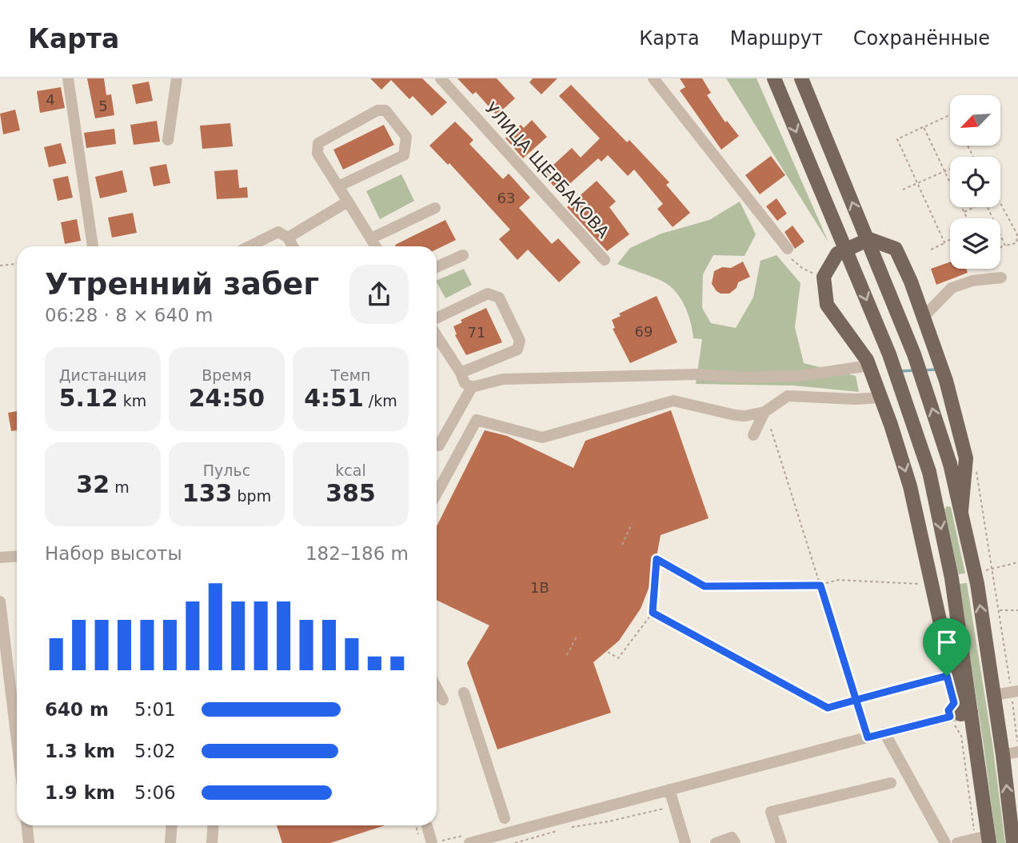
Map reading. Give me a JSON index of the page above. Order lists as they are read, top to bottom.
{
  "streets": {
    "street": ["УЛИЦА ЩЕРБАКОВА"]
  },
  "house_numbers": [
    "4",
    "5",
    "63",
    "69",
    "71",
    "1В"
  ],
  "north": "bottom left",
  "page": {
    "header": "Карта",
    "nav": ["Карта", "Маршрут", "Сохранённые"],
    "heading": ["Утренний забег", "06:28 · 8 × 640 m"],
    "stats": [
      ["Дистанция", "5.12 km"],
      ["Время", "24:50"],
      ["Темп", "4:51 /km"],
      ["32 m"],
      ["Пульс", "133 bpm"],
      ["kcal", "385"]
    ],
    "chart": ["Набор высоты", "182–186 m"],
    "list": [
      {
        "name": "640 m",
        "note": "5:01"
      },
      {
        "name": "1.3 km",
        "note": "5:02"
      },
      {
        "name": "1.9 km",
        "note": "5:06"
      }
    ]
  }
}
